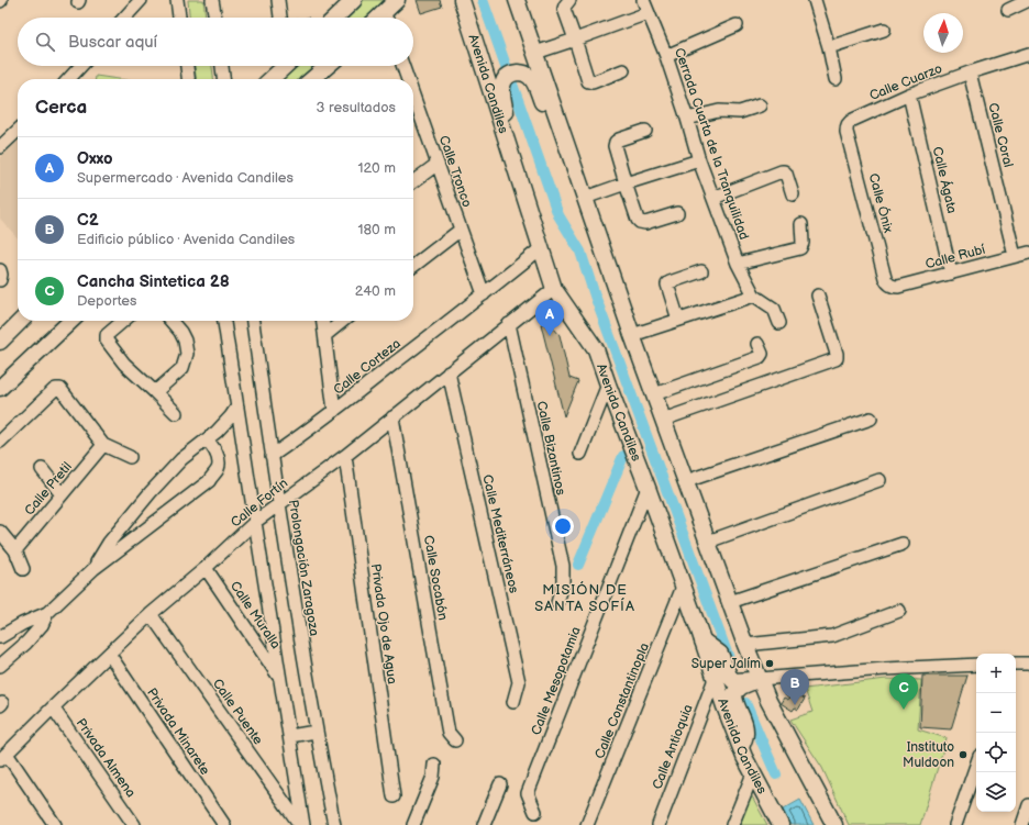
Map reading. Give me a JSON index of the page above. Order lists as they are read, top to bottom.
{
  "streets": {
    "main road": ["Avenida Candiles"],
    "street": [
      "Calle Cuarzo",
      "Calle Coral",
      "Cerrada Cuarta de la Tranquilidad",
      "Calle Tronco",
      "Calle Ágata",
      "Calle Ónix",
      "Calle Rubí",
      "Calle Corteza",
      "Calle Bizantinos",
      "Calle Pretil",
      "Calle Fortín",
      "Calle Mediterráneos",
      "Prolongación Zaragoza",
      "Calle Socabón",
      "Calle Muralla",
      "Privada Ojo de Agua",
      "Calle Mesopotamia",
      "Calle Constantinopla",
      "Calle Puente",
      "Privada Minarete",
      "Calle Antioquia",
      "Privada Almena"
    ]
  },
  "crossings": [
    ["Calle Cuarzo", "Calle Coral"],
    ["Calle Cuarzo", "Calle Ágata"],
    ["Calle Cuarzo", "Calle Ónix"],
    ["Avenida Candiles", "Calle Corteza"],
    ["Avenida Candiles", "Calle Fortín"],
    ["Avenida Candiles", "Calle Mesopotamia"],
    ["Avenida Candiles", "Calle Constantinopla"],
    ["Avenida Candiles", "Calle Antioquia"],
    ["Calle Coral", "Calle Rubí"],
    ["Calle Tronco", "Calle Corteza"],
    ["Calle Ágata", "Calle Rubí"],
    ["Calle Ónix", "Calle Rubí"],
    ["Calle Corteza", "Prolongación Zaragoza"],
    ["Calle Bizantinos", "Calle Fortín"],
    ["Calle Fortín", "Calle Mediterráneos"],
    ["Calle Fortín", "Prolongación Zaragoza"],
    ["Calle Fortín", "Calle Socabón"],
    ["Calle Fortín", "Calle Muralla"],
    ["Calle Fortín", "Privada Ojo de Agua"],
    ["Calle Fortín", "Calle Puente"],
    ["Calle Fortín", "Privada Minarete"],
    ["Calle Fortín", "Privada Almena"]
  ],
  "districts": ["MISIÓN DE SANTA SOFÍA"],
  "places": ["Super Jalím", "Instituto Muldoon"],
  "north": "top",
  "page": {
    "search": "Buscar aquí",
    "heading": ["Cerca", "3 resultados"],
    "list": [
      {
        "mark": "A",
        "name": "Oxxo",
        "note": "Supermercado · Avenida Candiles",
        "value": "120 m"
      },
      {
        "mark": "B",
        "name": "C2",
        "note": "Edificio público · Avenida Candiles",
        "value": "180 m"
      },
      {
        "mark": "C",
        "name": "Cancha Sintetica 28",
        "note": "Deportes",
        "value": "240 m"
      }
    ],
    "pins": ["A", "B", "C"],
    "map_buttons": ["+", "−"]
  }
}
